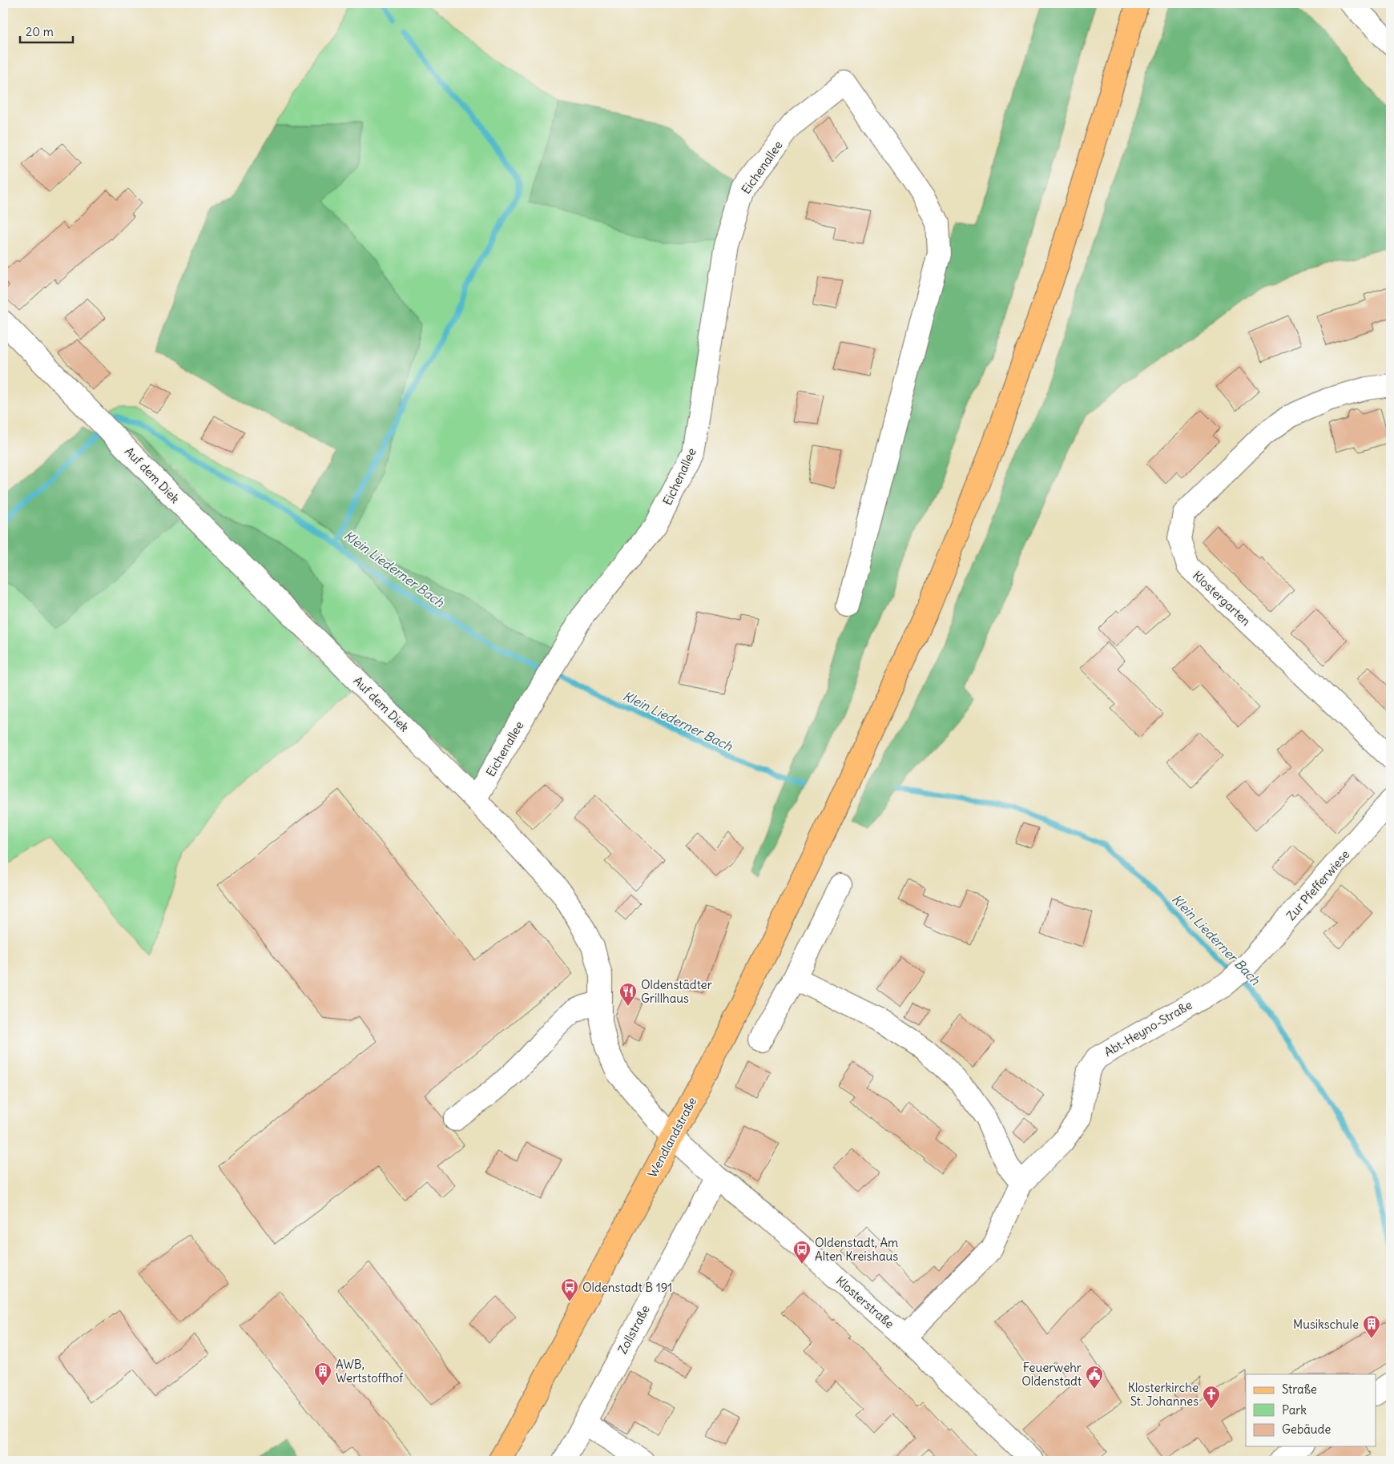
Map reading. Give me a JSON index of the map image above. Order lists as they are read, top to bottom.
{
  "streets": {
    "main road": ["Wendlandstraße"],
    "street": [
      "Eichenallee",
      "Auf dem Diek",
      "Klostergarten",
      "Zur Pfefferwiese",
      "Abt-Heyno-Straße",
      "Klosterstraße",
      "Zollstraße"
    ]
  },
  "crossings": [
    ["Eichenallee", "Auf dem Diek"],
    ["Auf dem Diek", "Wendlandstraße"],
    ["Auf dem Diek", "Klosterstraße"],
    ["Zur Pfefferwiese", "Abt-Heyno-Straße"],
    ["Wendlandstraße", "Klosterstraße"],
    ["Klosterstraße", "Zollstraße"]
  ],
  "water": ["Klein Liederner Bach"],
  "places": {
    "restaurant": ["Oldenstädter Grillhaus"],
    "bus stop": ["Oldenstadt, Am Alten Kreishaus", "Oldenstadt B 191"],
    "building": ["Musikschule", "AWB, Wertstoffhof"],
    "public building": ["Feuerwehr Oldenstadt"],
    "church": ["Klosterkirche St. Johannes"]
  },
  "legend": ["Straße", "Park", "Gebäude"],
  "scale_bar": "20 m"
}
